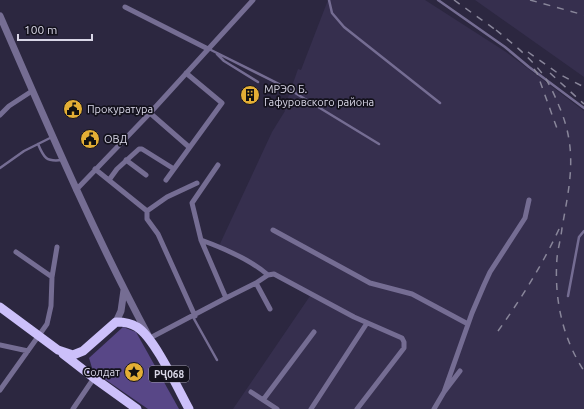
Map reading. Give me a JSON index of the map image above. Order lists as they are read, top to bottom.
{
  "streets": {
    "highway": ["РҶ068"]
  },
  "places": {
    "building": ["МРЭО Б. Гафуровского района"],
    "public building": ["Прокуратура", "ОВД"],
    "place": ["Солдат"]
  },
  "scale_bar": "100 m"
}
